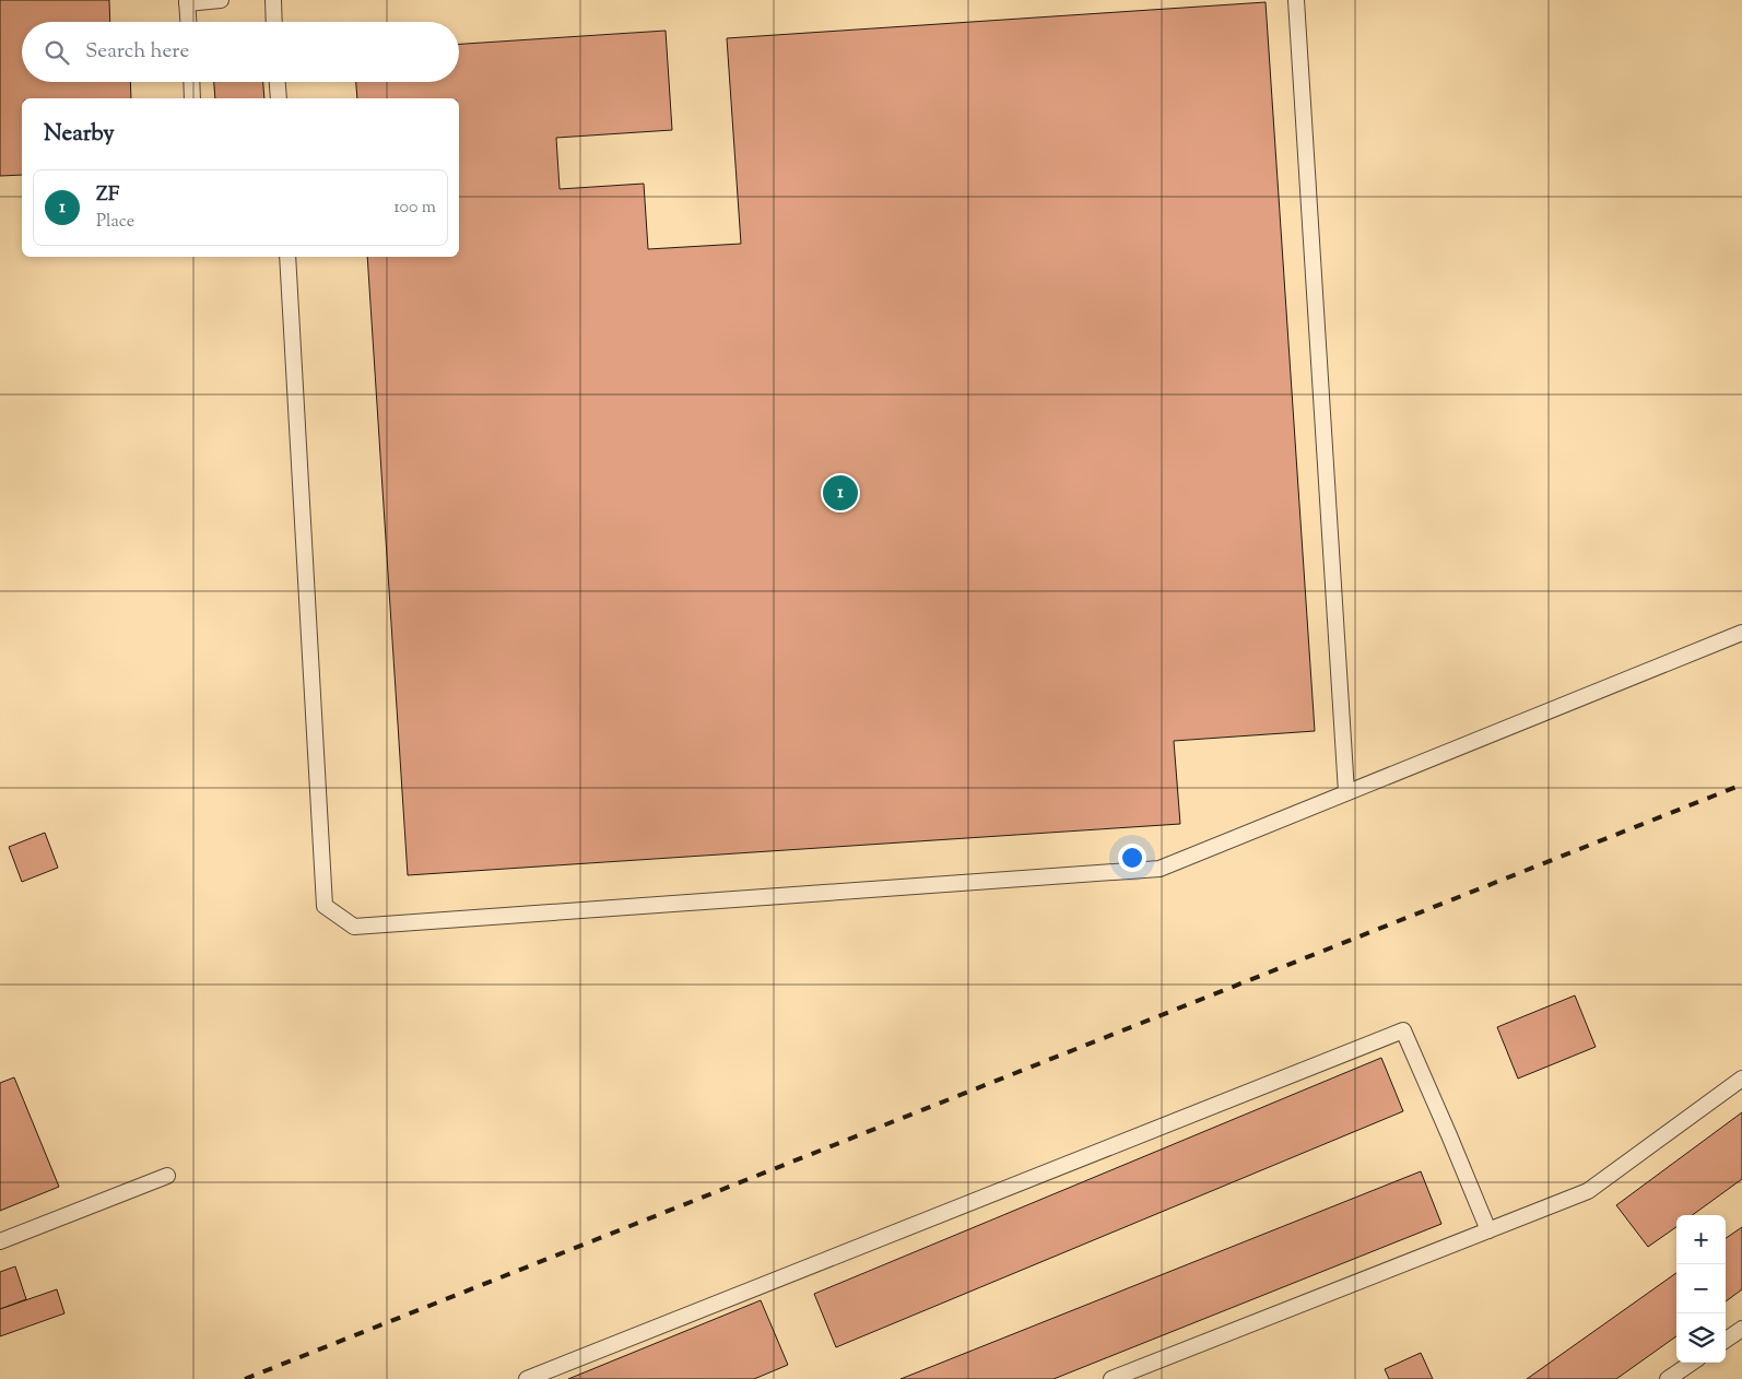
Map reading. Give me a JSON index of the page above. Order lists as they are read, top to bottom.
{
  "page": {
    "search": "Search here",
    "heading": "Nearby",
    "list": [
      {
        "mark": "1",
        "name": "ZF",
        "note": "Place",
        "value": "100 m"
      }
    ],
    "pins": "1",
    "map_buttons": ["+", "−"]
  }
}
